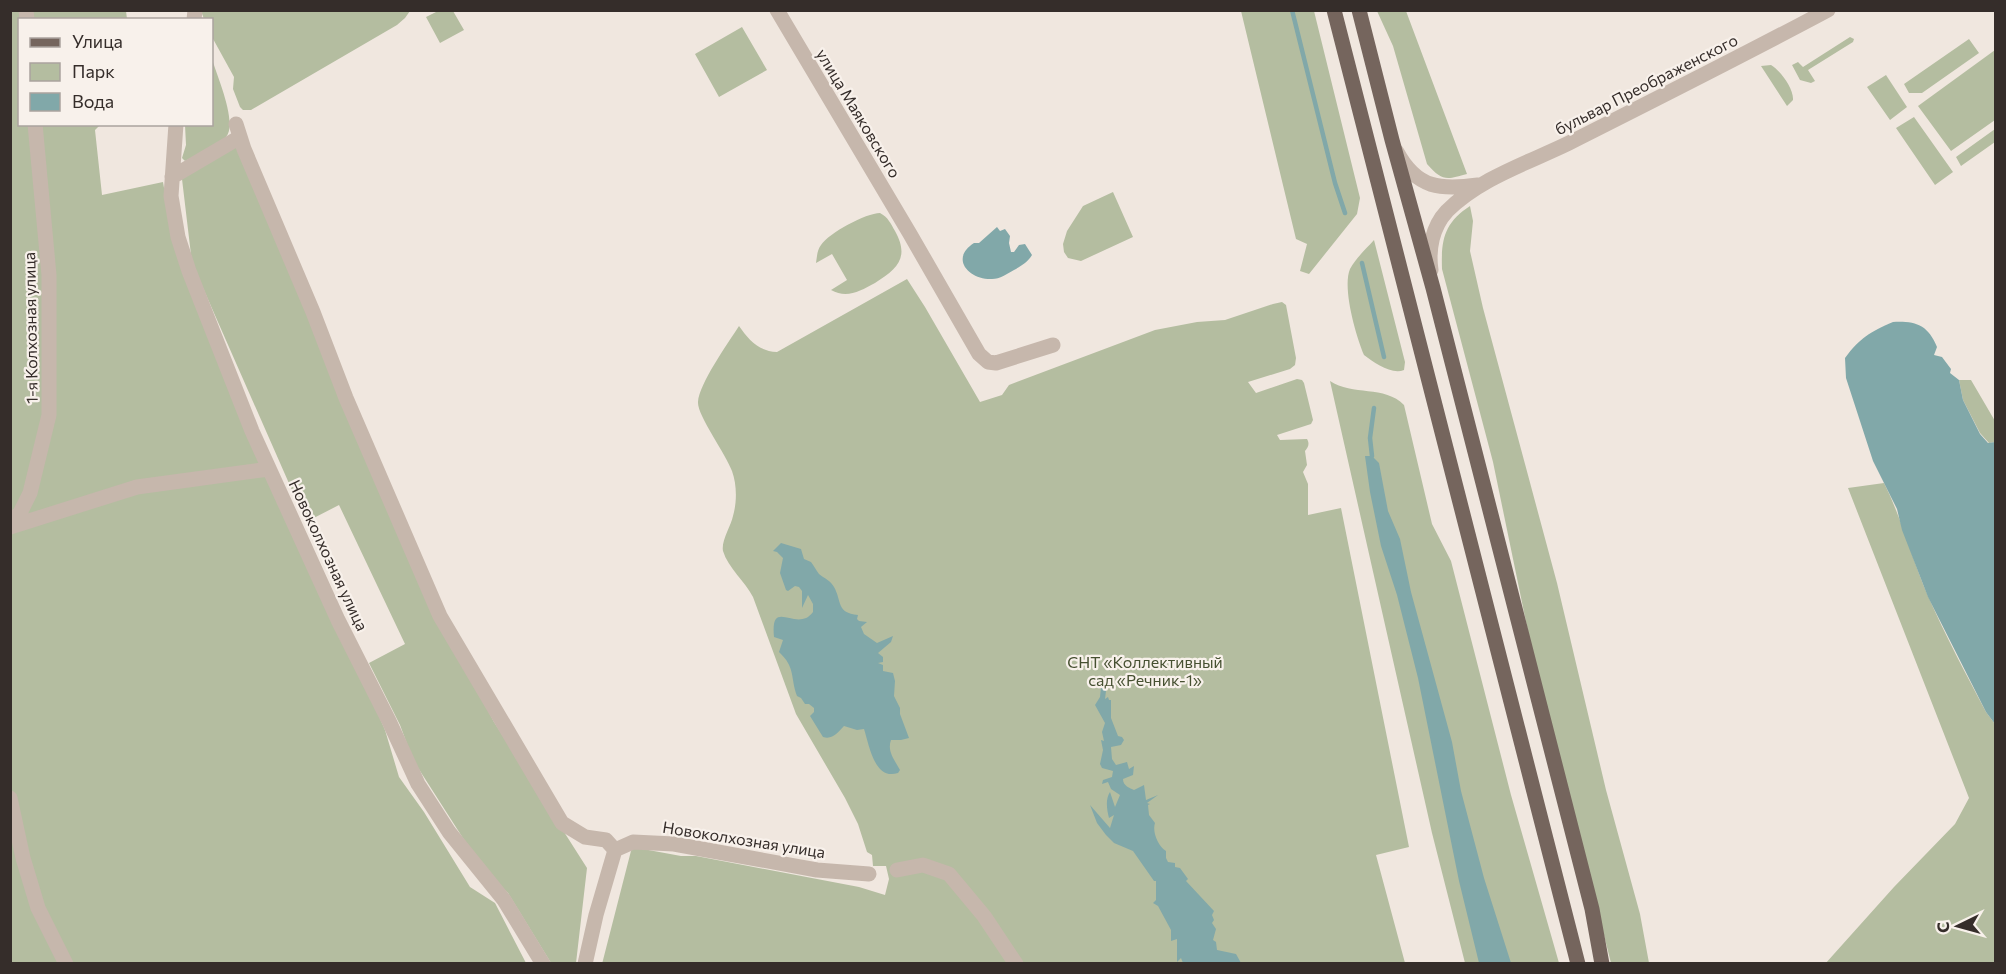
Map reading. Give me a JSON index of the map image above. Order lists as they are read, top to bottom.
{
  "streets": {
    "street": [
      "бульвар Преображенского",
      "улица Маяковского",
      "1-я Колхозная улица",
      "Новоколхозная улица"
    ]
  },
  "parks": ["СНТ «Коллективный сад «Речник-1»"],
  "legend": ["Улица", "Парк", "Вода"],
  "north": "left"
}
